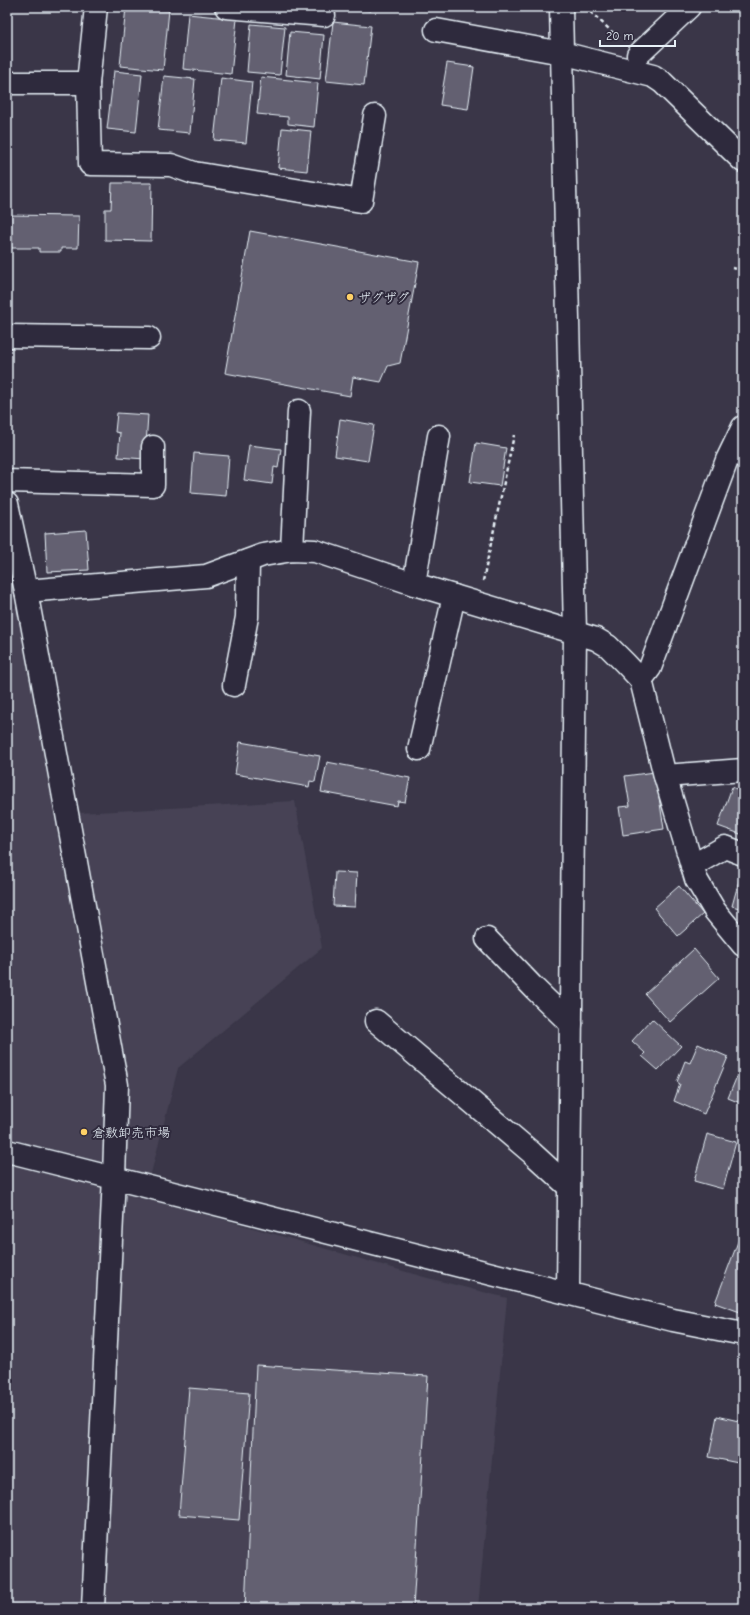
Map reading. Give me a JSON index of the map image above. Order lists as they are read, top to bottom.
{
  "places": ["ザグザグ", "倉敷卸売市場"],
  "scale_bar": "20 m"
}
